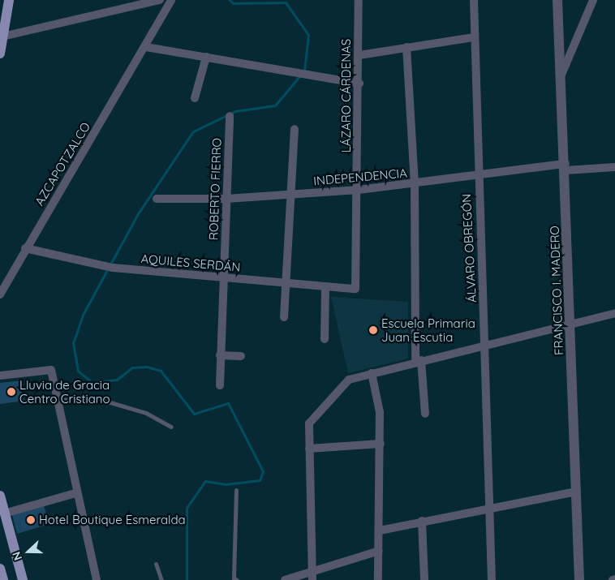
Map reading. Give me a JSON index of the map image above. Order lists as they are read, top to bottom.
{
  "streets": {
    "street": [
      "LÁZARO CÁRDENAS",
      "AZCAPOTZALCO",
      "INDEPENDENCIA",
      "ROBERTO FIERRO",
      "ÁLVARO OBREGÓN",
      "AQUILES SERDÁN",
      "FRANCISCO I. MADERO"
    ]
  },
  "crossings": [
    ["LÁZARO CÁRDENAS", "INDEPENDENCIA"],
    ["LÁZARO CÁRDENAS", "AQUILES SERDÁN"],
    ["AZCAPOTZALCO", "AQUILES SERDÁN"],
    ["INDEPENDENCIA", "ROBERTO FIERRO"],
    ["INDEPENDENCIA", "ÁLVARO OBREGÓN"],
    ["INDEPENDENCIA", "FRANCISCO I. MADERO"],
    ["ROBERTO FIERRO", "AQUILES SERDÁN"]
  ],
  "places": ["Escuela Primaria Juan Escutia", "Lluvia de Gracia Centro Cristiano", "Hotel Boutique Esmeralda"],
  "north": "left"
}
